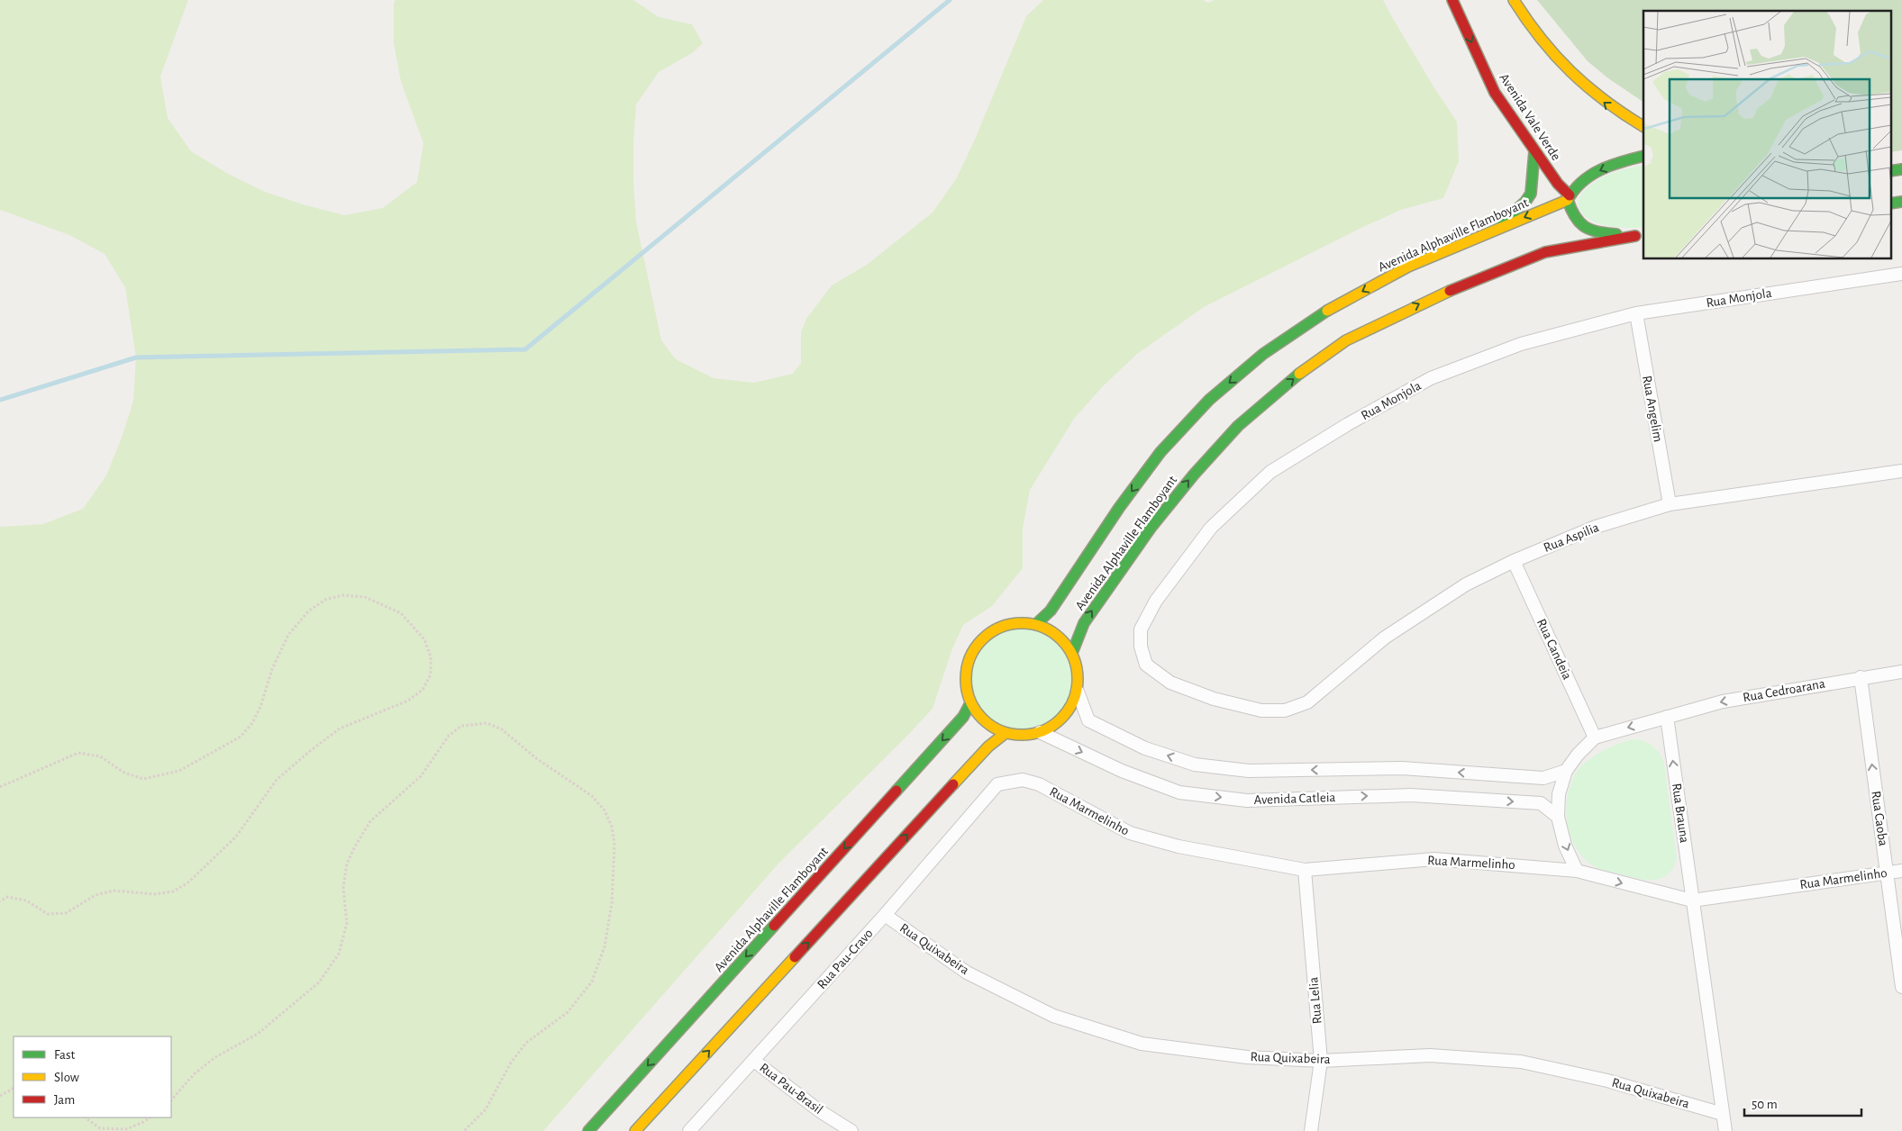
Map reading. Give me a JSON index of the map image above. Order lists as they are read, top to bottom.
{
  "streets": {
    "street": [
      "Avenida Vale Verde",
      "Avenida Alphaville Flamboyant",
      "Rua Monjola",
      "Rua Angelim",
      "Rua Aspilia",
      "Rua Candeia",
      "Rua Cedroarana",
      "Avenida Catleia",
      "Rua Marmelinho",
      "Rua Brauna",
      "Rua Caoba",
      "Rua Quixabeira",
      "Rua Pau-Cravo",
      "Rua Lelia",
      "Rua Pau-Brasil"
    ]
  },
  "crossings": [
    ["Avenida Vale Verde", "Avenida Alphaville Flamboyant"],
    ["Avenida Alphaville Flamboyant", "Avenida Catleia"],
    ["Rua Monjola", "Rua Angelim"],
    ["Rua Monjola", "Rua Aspilia"],
    ["Rua Angelim", "Rua Aspilia"],
    ["Rua Aspilia", "Rua Candeia"],
    ["Rua Cedroarana", "Rua Brauna"],
    ["Rua Cedroarana", "Rua Caoba"],
    ["Rua Marmelinho", "Rua Brauna"],
    ["Rua Marmelinho", "Rua Caoba"],
    ["Rua Marmelinho", "Rua Pau-Cravo"],
    ["Rua Marmelinho", "Rua Lelia"],
    ["Rua Brauna", "Rua Quixabeira"],
    ["Rua Quixabeira", "Rua Pau-Cravo"],
    ["Rua Quixabeira", "Rua Lelia"],
    ["Rua Pau-Cravo", "Rua Pau-Brasil"]
  ],
  "one_way": ["Rua Cedroarana", "Rua Brauna", "Rua Caoba"],
  "legend": ["Fast", "Slow", "Jam"],
  "scale_bar": "50 m"
}
